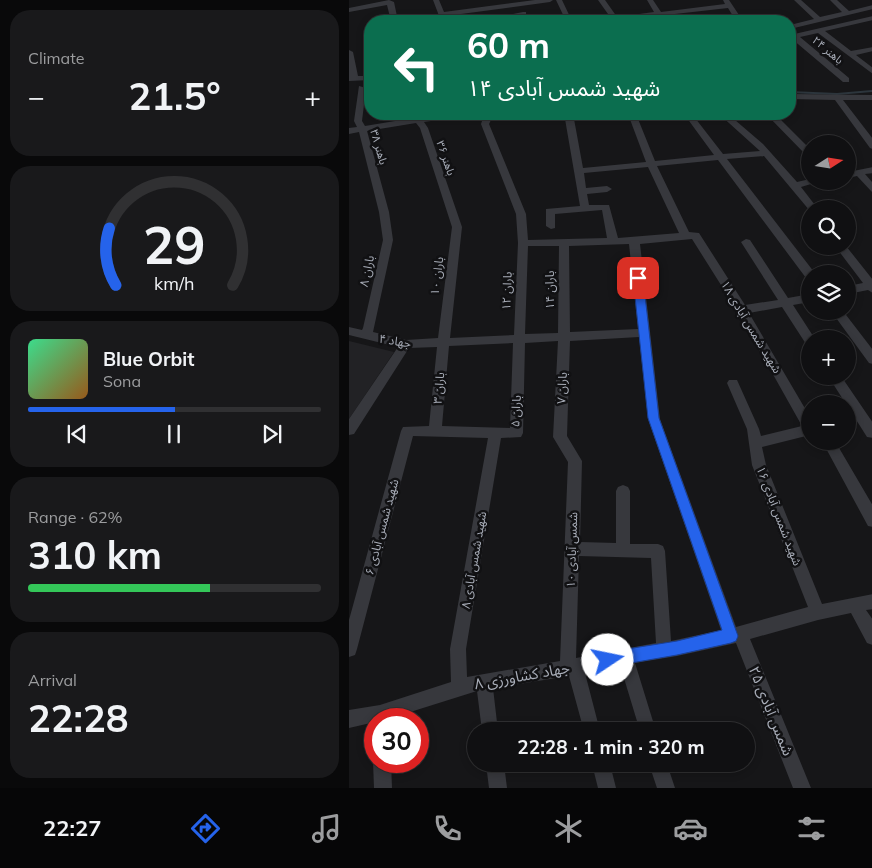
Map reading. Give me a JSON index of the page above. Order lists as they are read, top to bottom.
{
  "streets": {
    "street": [
      "باهنر ۲۴",
      "باهنر ۳۸",
      "باهنر ۳۶",
      "باران ۸",
      "باران ۱۰",
      "باران ۱۴",
      "باران ۱۲",
      "شهید شمس آبادی ۱۸",
      "جهاد ۴",
      "باران ۳",
      "باران ۷",
      "باران ۵",
      "شهید شمس آبادی ۱۶",
      "شهید شمس آبادی ۶",
      "شمس آبادی ۱۰",
      "شهید شمس آبادی ۸",
      "جهاد کشاورزی ۸",
      "شمس آبادی ۲۵"
    ]
  },
  "crossings": [
    ["باهنر ۳۸", "باران ۸"],
    ["باهنر ۳۶", "باران ۱۰"],
    ["باران ۸", "جهاد ۴"],
    ["باران ۱۰", "جهاد ۴"],
    ["باران ۱۰", "باران ۳"],
    ["باران ۱۴", "جهاد ۴"],
    ["باران ۱۴", "باران ۷"],
    ["باران ۱۲", "جهاد ۴"],
    ["باران ۱۲", "باران ۵"],
    ["جهاد ۴", "باران ۳"],
    ["جهاد ۴", "باران ۷"],
    ["جهاد ۴", "باران ۵"],
    ["جهاد ۴", "شمس آبادی ۲۵"],
    ["باران ۳", "باران ۵"],
    ["باران ۳", "شهید شمس آبادی ۶"],
    ["باران ۷", "شمس آبادی ۱۰"],
    ["باران ۵", "شهید شمس آبادی ۶"],
    ["باران ۵", "شهید شمس آبادی ۸"],
    ["شهید شمس آبادی ۱۶", "جهاد کشاورزی ۸"],
    ["شمس آبادی ۱۰", "جهاد کشاورزی ۸"],
    ["شهید شمس آبادی ۸", "جهاد کشاورزی ۸"],
    ["جهاد کشاورزی ۸", "شمس آبادی ۲۵"]
  ],
  "north": "right",
  "page": {
    "tile": [
      "Climate",
      ["Range · 62%", "310 km"],
      ["Arrival", "22:28"]
    ],
    "turn": ["60 m", "شهید شمس آبادی ۱۴"],
    "heat": ["−", "21.5°", "+"],
    "map_buttons": ["+", "−"],
    "song": ["Blue Orbit", "Sona"],
    "limit": "30",
    "trip": "22:28 · 1 min · 320 m",
    "tabs": "22:27",
    "gauge": ["29", "km/h"]
  }
}
